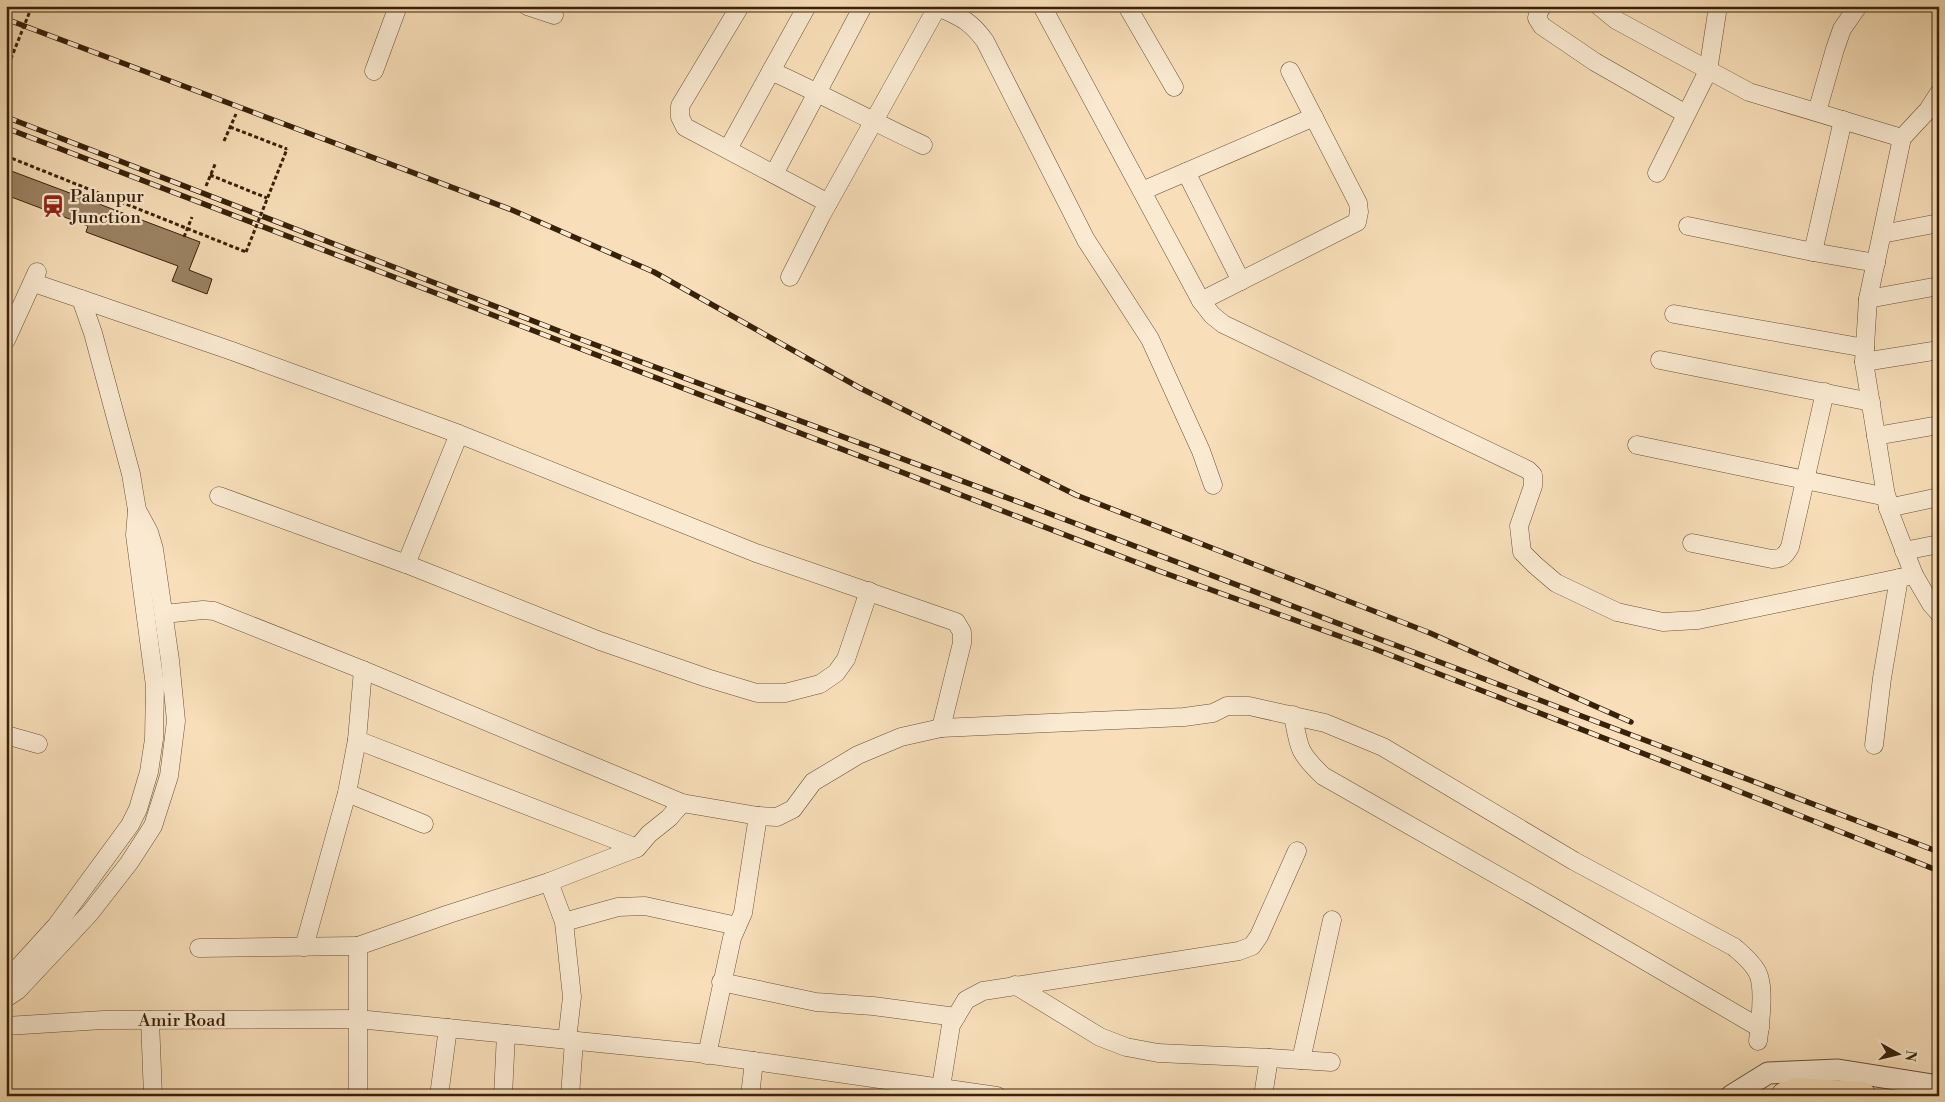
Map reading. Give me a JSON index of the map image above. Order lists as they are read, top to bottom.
{
  "streets": {
    "street": ["Amir Road"]
  },
  "places": {
    "station": ["Palanpur Junction"]
  },
  "north": "right"
}
